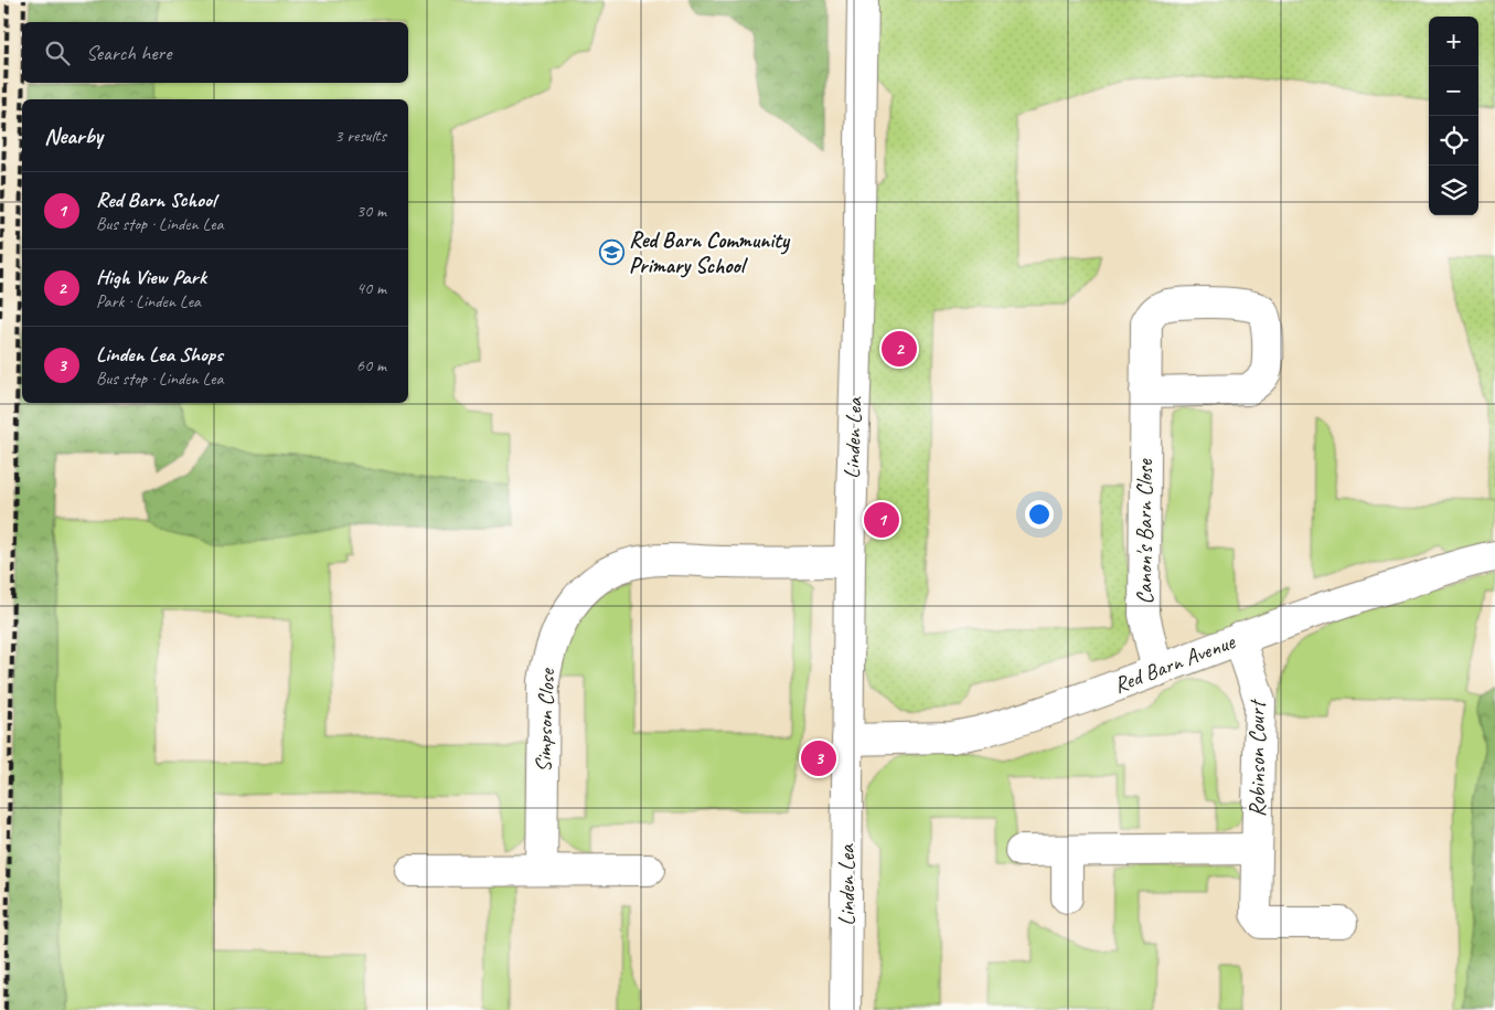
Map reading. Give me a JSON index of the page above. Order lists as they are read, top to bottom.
{
  "streets": {
    "street": [
      "Linden Lea",
      "Canon's Barn Close",
      "Red Barn Avenue",
      "Simpson Close",
      "Robinson Court"
    ]
  },
  "crossings": [
    ["Linden Lea", "Red Barn Avenue"],
    ["Linden Lea", "Simpson Close"],
    ["Canon's Barn Close", "Red Barn Avenue"],
    ["Red Barn Avenue", "Robinson Court"]
  ],
  "places": {
    "school or university": ["Red Barn Community Primary School"]
  },
  "page": {
    "map_buttons": ["+", "−"],
    "search": "Search here",
    "heading": ["Nearby", "3 results"],
    "list": [
      {
        "mark": "1",
        "name": "Red Barn School",
        "note": "Bus stop · Linden Lea",
        "value": "30 m"
      },
      {
        "mark": "2",
        "name": "High View Park",
        "note": "Park · Linden Lea",
        "value": "40 m"
      },
      {
        "mark": "3",
        "name": "Linden Lea Shops",
        "note": "Bus stop · Linden Lea",
        "value": "60 m"
      }
    ],
    "pins": ["2", "1", "3"]
  }
}
